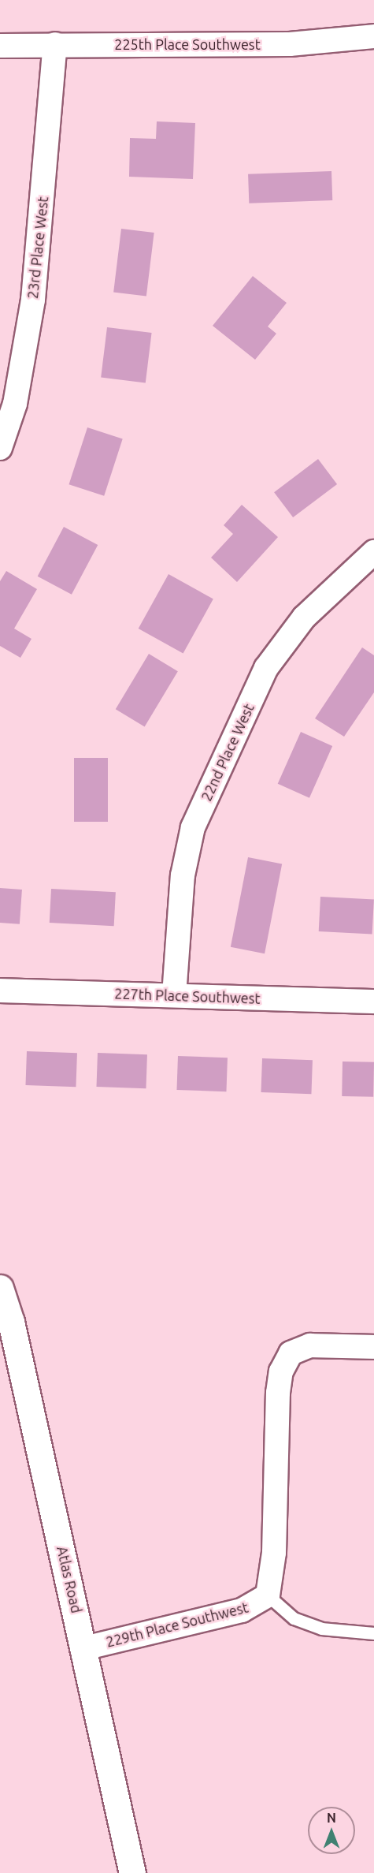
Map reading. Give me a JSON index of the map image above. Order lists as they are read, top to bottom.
{
  "streets": {
    "main road": ["Atlas Road"],
    "street": [
      "225th Place Southwest",
      "23rd Place West",
      "22nd Place West",
      "227th Place Southwest",
      "229th Place Southwest"
    ]
  },
  "crossings": [
    ["225th Place Southwest", "23rd Place West"],
    ["22nd Place West", "227th Place Southwest"],
    ["Atlas Road", "229th Place Southwest"]
  ],
  "north": "top"
}
